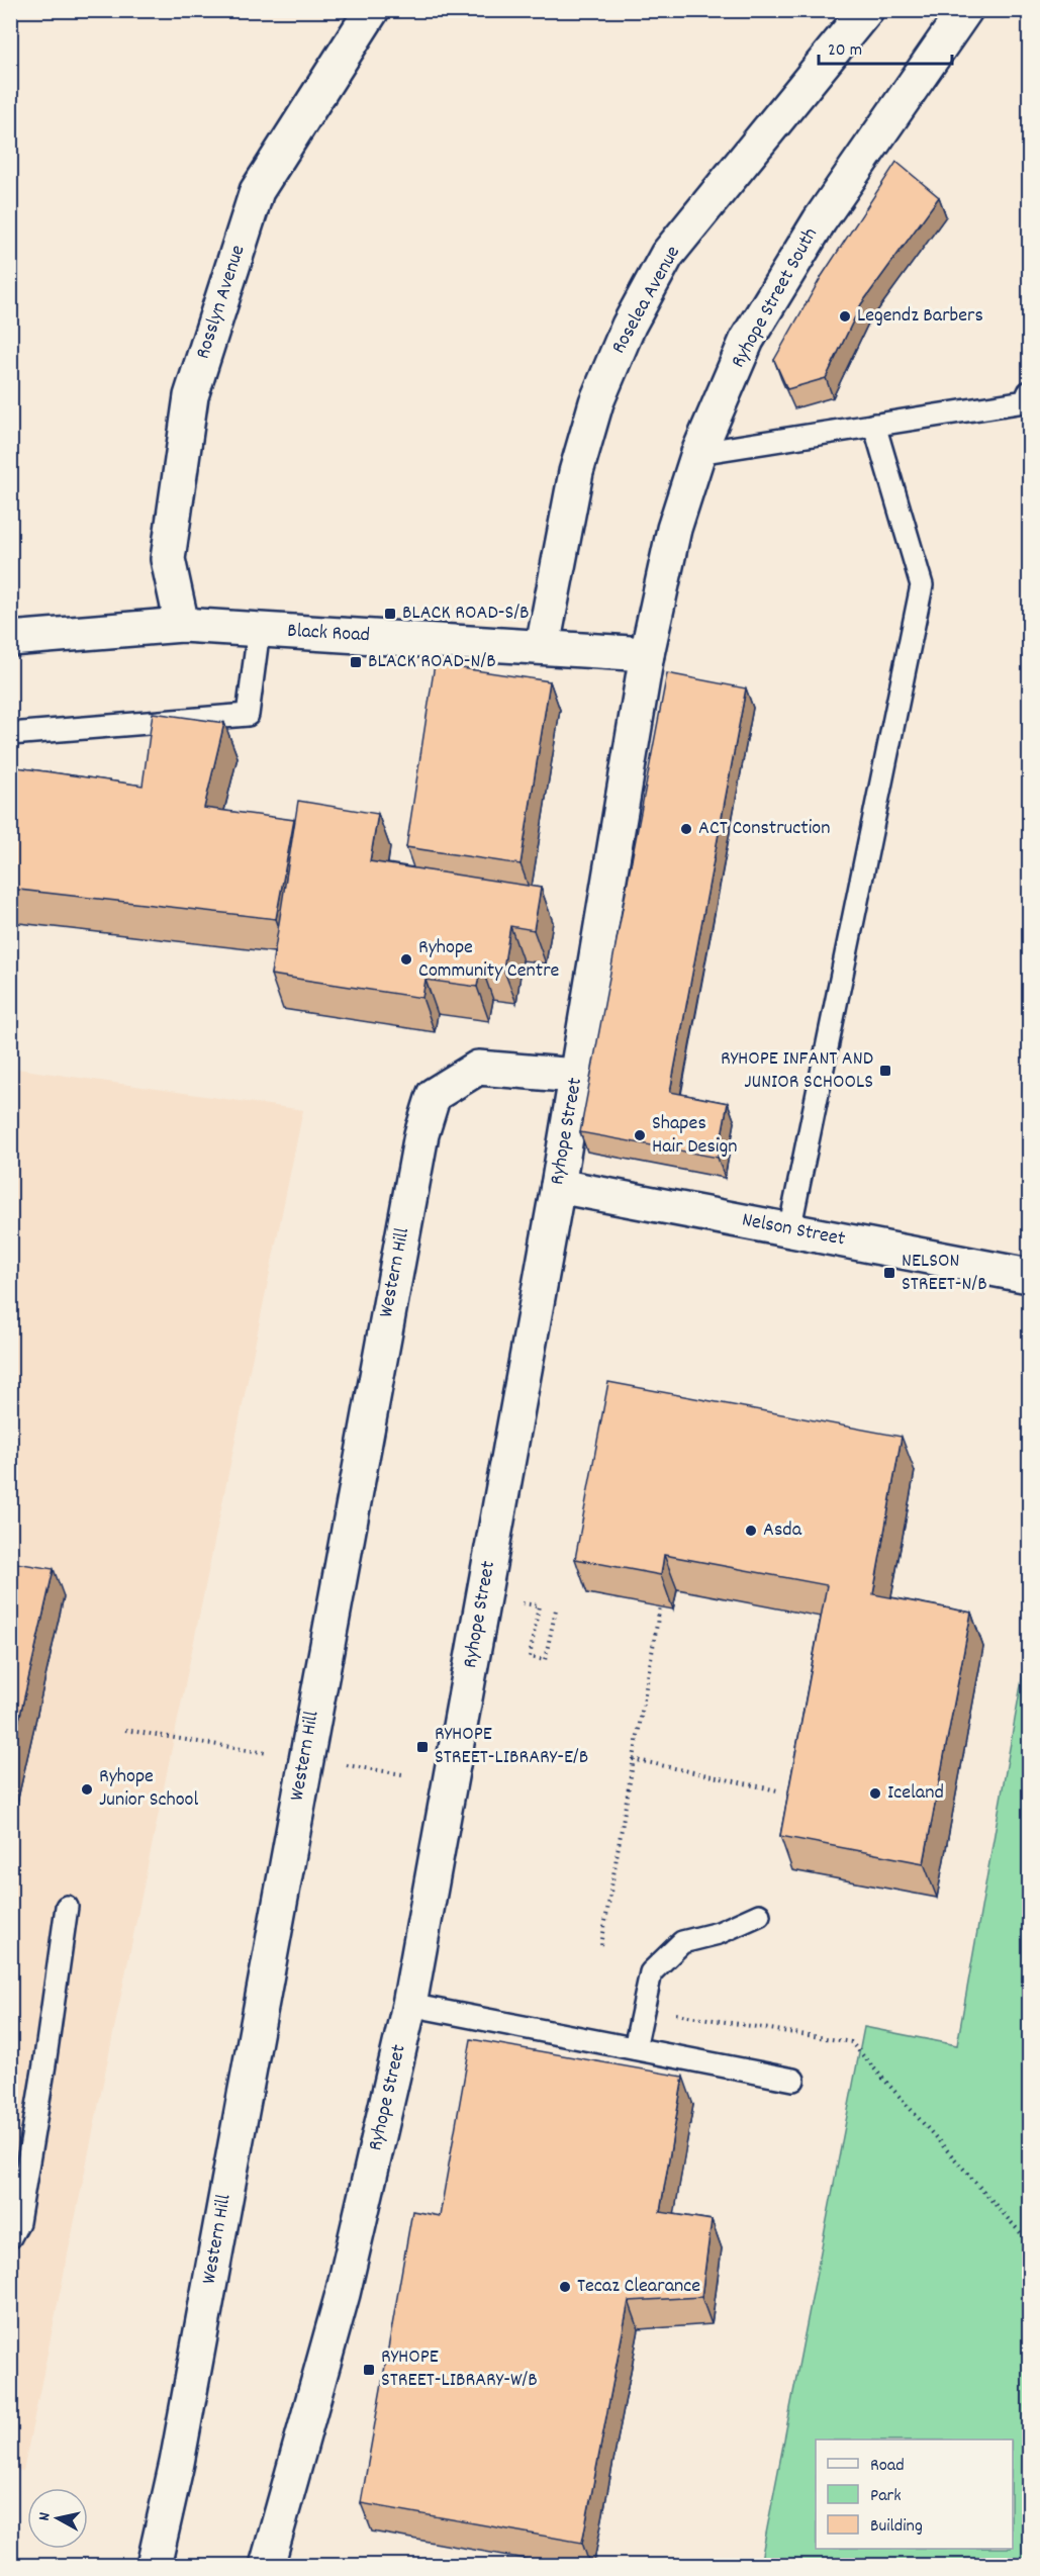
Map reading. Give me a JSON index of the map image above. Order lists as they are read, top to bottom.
{
  "streets": {
    "street": [
      "Ryhope Street South",
      "Roselea Avenue",
      "Rosslyn Avenue",
      "Black Road",
      "Ryhope Street",
      "Nelson Street",
      "Western Hill"
    ]
  },
  "crossings": [
    ["Ryhope Street South", "Black Road"],
    ["Ryhope Street South", "Ryhope Street"],
    ["Roselea Avenue", "Black Road"],
    ["Rosslyn Avenue", "Black Road"],
    ["Black Road", "Ryhope Street"],
    ["Ryhope Street", "Nelson Street"],
    ["Ryhope Street", "Western Hill"]
  ],
  "places": {
    "other": [
      "Legendz Barbers",
      "ACT Construction",
      "Ryhope Community Centre",
      "Shapes Hair Design",
      "Asda",
      "Ryhope Junior School",
      "Iceland",
      "Tecaz Clearance"
    ],
    "transit": [
      "BLACK ROAD-S/B",
      "BLACK ROAD-N/B",
      "RYHOPE INFANT AND JUNIOR SCHOOLS",
      "NELSON STREET-N/B",
      "RYHOPE STREET-LIBRARY-E/B",
      "RYHOPE STREET-LIBRARY-W/B"
    ]
  },
  "legend": ["Road", "Park", "Building"],
  "scale_bar": "20 m",
  "north": "left"
}
